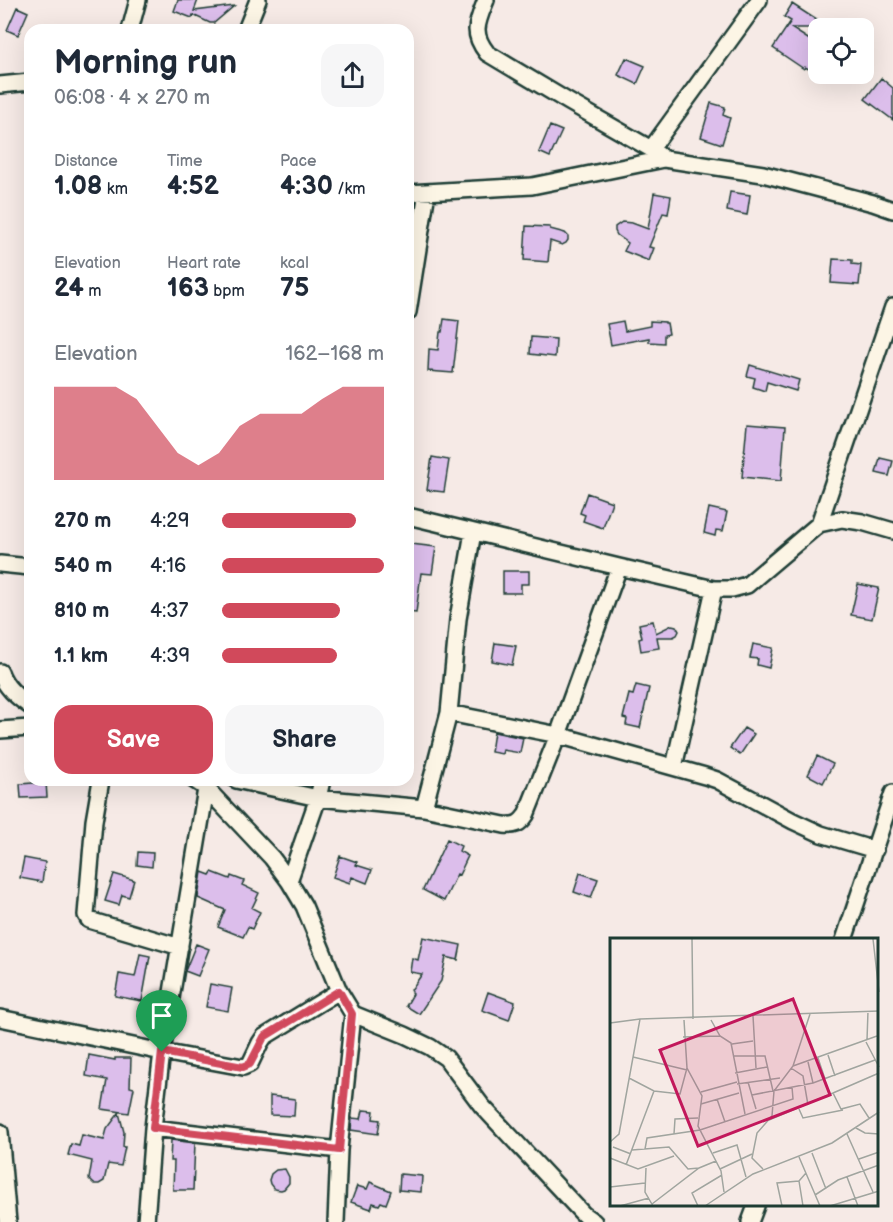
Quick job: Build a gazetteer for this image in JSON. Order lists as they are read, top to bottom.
{
  "page": {
    "heading": ["Morning run", "06:08 · 4 × 270 m"],
    "stats": [
      ["Distance", "1.08 km"],
      ["Time", "4:52"],
      ["Pace", "4:30 /km"],
      ["Elevation", "24 m"],
      ["Heart rate", "163 bpm"],
      ["kcal", "75"]
    ],
    "chart": ["Elevation", "162–168 m"],
    "list": [
      {
        "name": "270 m",
        "note": "4:29"
      },
      {
        "name": "540 m",
        "note": "4:16"
      },
      {
        "name": "810 m",
        "note": "4:37"
      },
      {
        "name": "1.1 km",
        "note": "4:39"
      }
    ],
    "buttons": ["Save", "Share"]
  }
}
